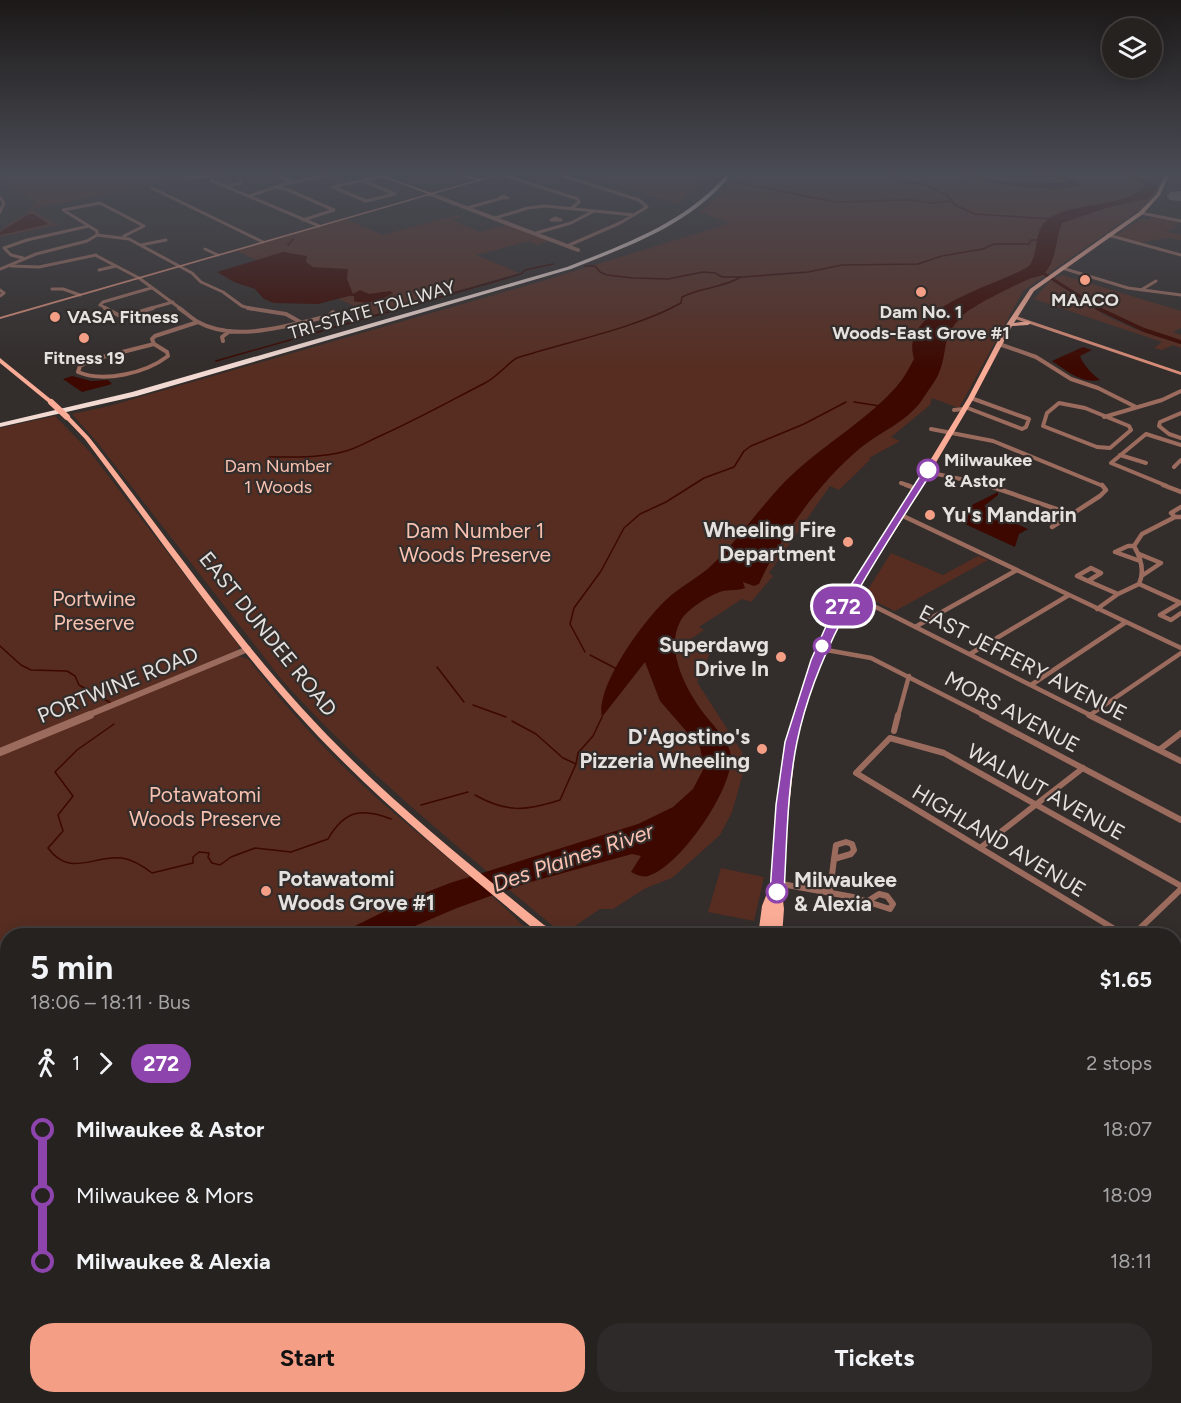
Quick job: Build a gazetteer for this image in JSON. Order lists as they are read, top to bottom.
{
  "streets": {
    "highway": ["TRI-STATE TOLLWAY"],
    "main road": ["EAST DUNDEE ROAD"],
    "street": [
      "EAST JEFFERY AVENUE",
      "PORTWINE ROAD",
      "MORS AVENUE",
      "WALNUT AVENUE",
      "HIGHLAND AVENUE"
    ]
  },
  "crossings": [
    ["EAST DUNDEE ROAD", "PORTWINE ROAD"],
    ["WALNUT AVENUE", "HIGHLAND AVENUE"]
  ],
  "water": ["Des Plaines River"],
  "parks": [
    "Dam Number 1 Woods",
    "Dam Number 1 Woods Preserve",
    "Portwine Preserve",
    "Potawatomi Woods Preserve"
  ],
  "places": [
    "MAACO",
    "Dam No. 1 Woods-East Grove #1",
    "VASA Fitness",
    "Fitness 19",
    "Milwaukee & Astor",
    "Yu's Mandarin",
    "Wheeling Fire Department",
    "Superdawg Drive In",
    "D'Agostino's Pizzeria Wheeling",
    "Potawatomi Woods Grove #1",
    "Milwaukee & Alexia"
  ],
  "lines": ["bus line 272"],
  "page": {
    "on_map": "272",
    "heading": ["5 min", "18:06 – 18:11 · Bus", "$1.65"],
    "legs": ["1", "272", "2 stops"],
    "list": [
      {
        "name": "Milwaukee & Astor",
        "value": "18:07"
      },
      {
        "name": "Milwaukee & Mors",
        "value": "18:09"
      },
      {
        "name": "Milwaukee & Alexia",
        "value": "18:11"
      }
    ],
    "buttons": ["Start", "Tickets"]
  }
}
